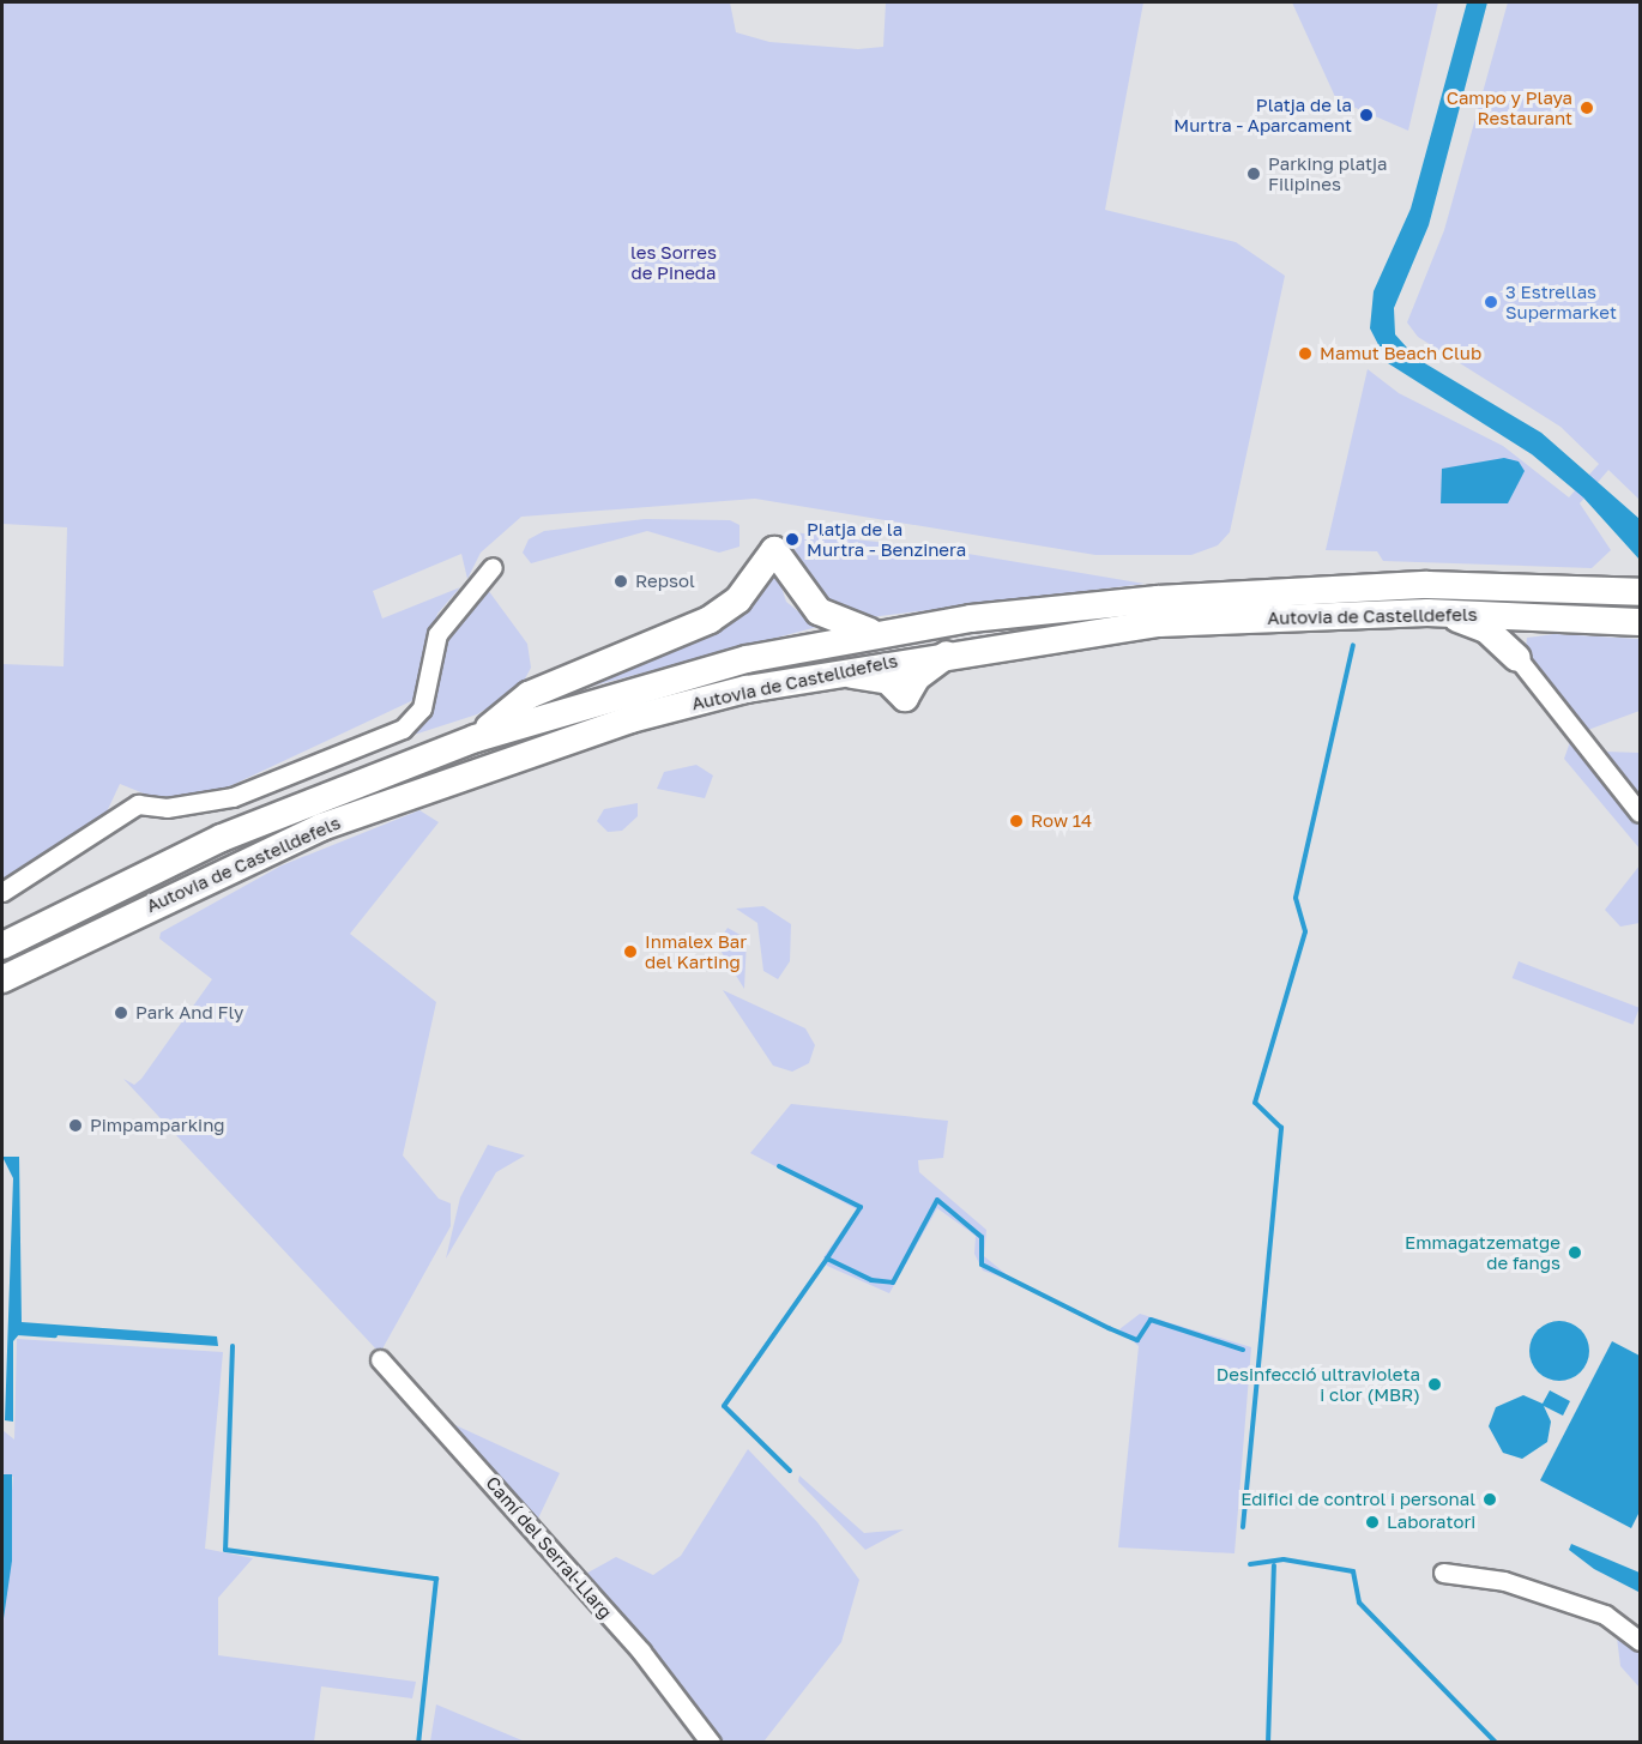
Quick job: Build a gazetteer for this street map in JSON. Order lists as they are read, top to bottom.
{
  "streets": {
    "highway": ["Autovia de Castelldefels"],
    "street": ["Camí del Serral-Llarg"]
  },
  "parks": ["les Sorres de Pineda"],
  "places": [
    "Campo y Playa Restaurant",
    "Platja de la Murtra - Aparcament",
    "Parking platja Filipines",
    "3 Estrellas Supermarket",
    "Mamut Beach Club",
    "Platja de la Murtra - Benzinera",
    "Repsol",
    "Row 14",
    "Inmalex Bar del Karting",
    "Park And Fly",
    "Pimpamparking",
    "Emmagatzematge de fangs",
    "Desinfecció ultravioleta i clor (MBR)",
    "Edifici de control i personal",
    "Laboratori"
  ]
}
